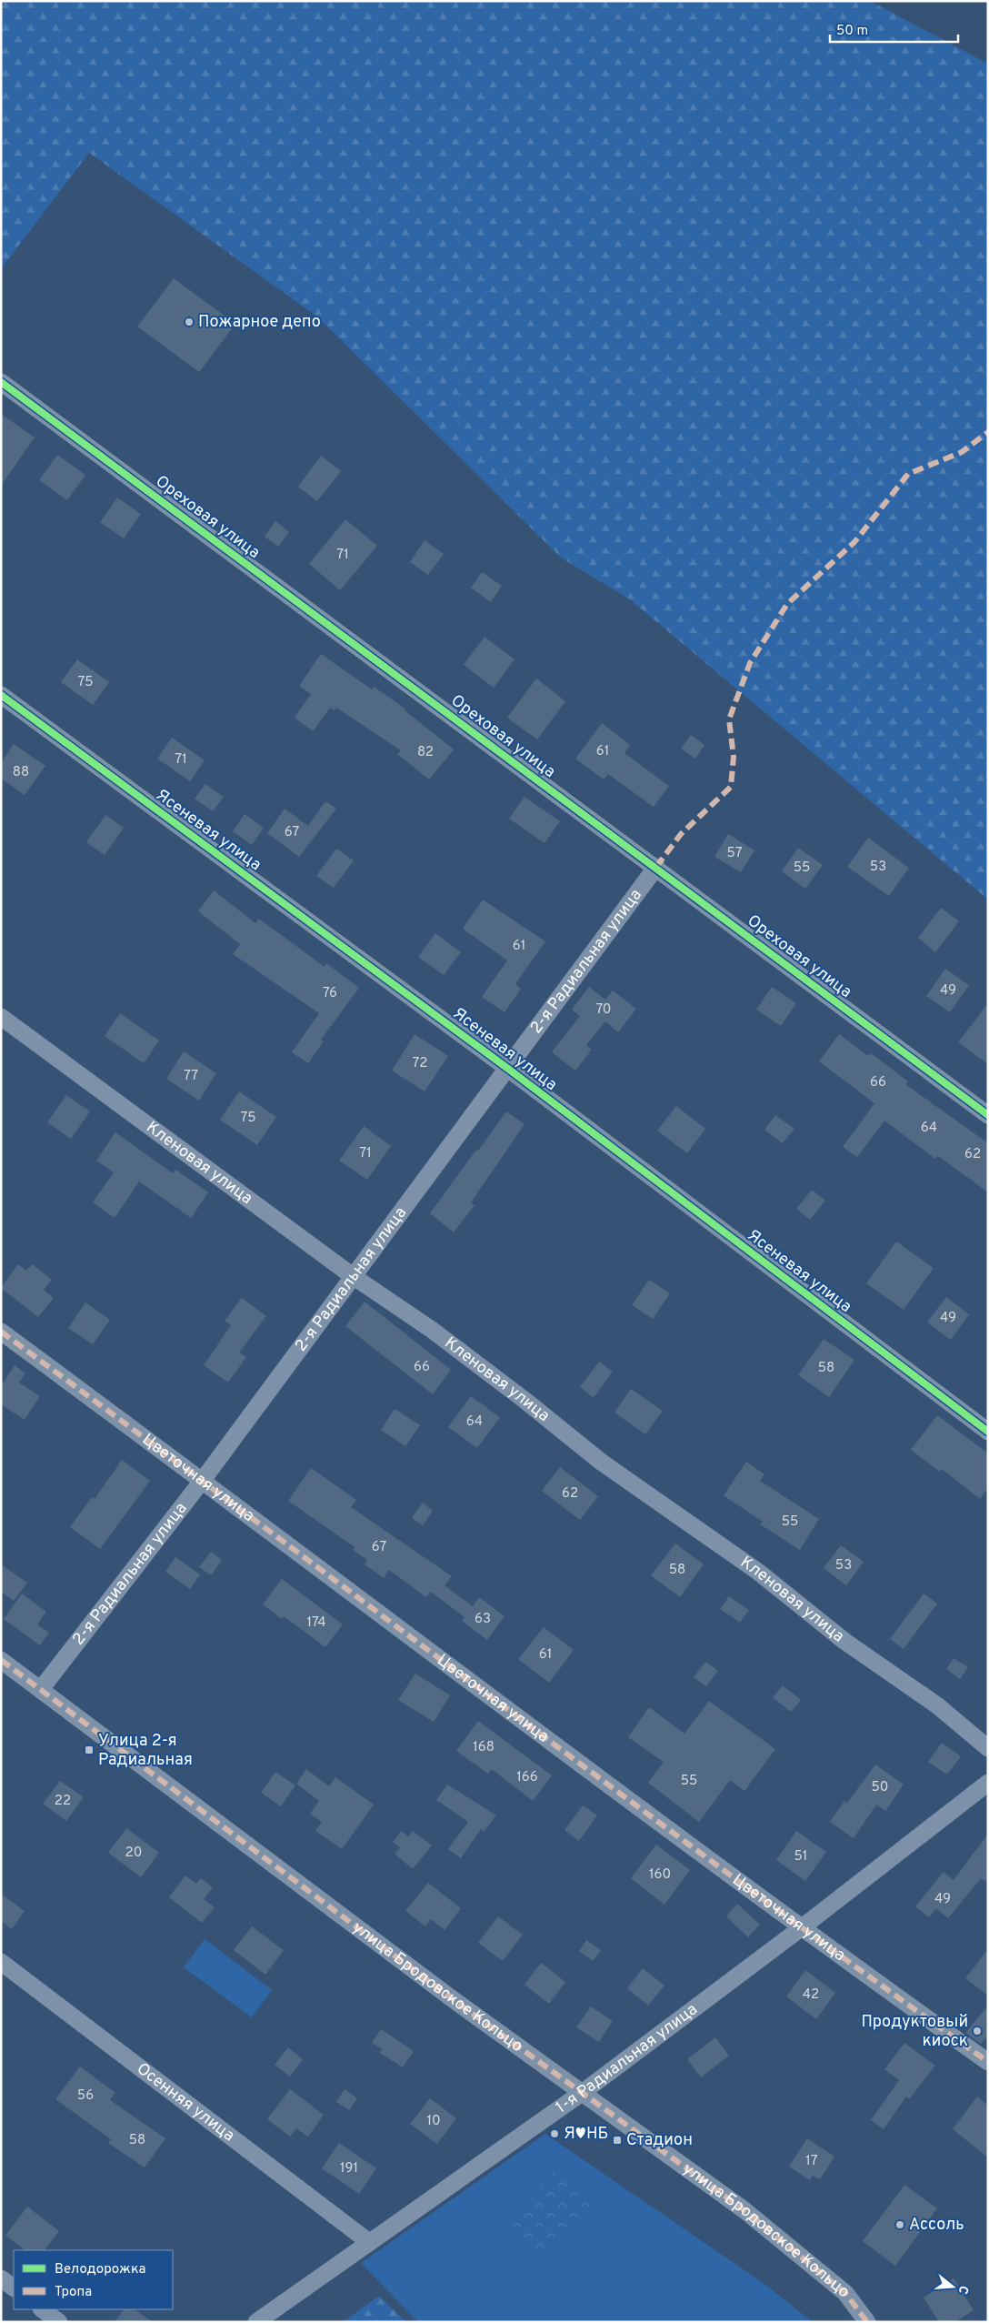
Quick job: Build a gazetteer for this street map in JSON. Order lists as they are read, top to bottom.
{
  "streets": {
    "street": [
      "Ореховая улица",
      "Ясеневая улица",
      "2-я Радиальная улица",
      "Кленовая улица",
      "Цветочная улица",
      "улица Бродовское Кольцо",
      "1-я Радиальная улица",
      "Осенняя улица"
    ]
  },
  "crossings": [
    ["Ореховая улица", "2-я Радиальная улица"],
    ["Ясеневая улица", "2-я Радиальная улица"],
    ["2-я Радиальная улица", "Кленовая улица"],
    ["2-я Радиальная улица", "Цветочная улица"],
    ["2-я Радиальная улица", "улица Бродовское Кольцо"],
    ["Цветочная улица", "1-я Радиальная улица"],
    ["улица Бродовское Кольцо", "1-я Радиальная улица"],
    ["1-я Радиальная улица", "Осенняя улица"]
  ],
  "places": {
    "other": [
      "Пожарное депо",
      "Продуктовый киоск",
      "Я♥НБ",
      "Ассоль"
    ],
    "transit": ["Улица 2-я Радиальная", "Стадион"]
  },
  "house_numbers": [
    "71",
    "75",
    "61",
    "82",
    "71",
    "88",
    "67",
    "57",
    "53",
    "55",
    "61",
    "49",
    "76",
    "70",
    "72",
    "77",
    "66",
    "75",
    "64",
    "71",
    "62",
    "49",
    "66",
    "58",
    "64",
    "62",
    "55",
    "67",
    "53",
    "58",
    "63",
    "174",
    "61",
    "168",
    "166",
    "55",
    "50",
    "22",
    "20",
    "51",
    "160",
    "49",
    "42",
    "56",
    "10",
    "58",
    "17",
    "191"
  ],
  "legend": ["Велодорожка", "Тропа"],
  "scale_bar": "50 m",
  "north": "right"
}
